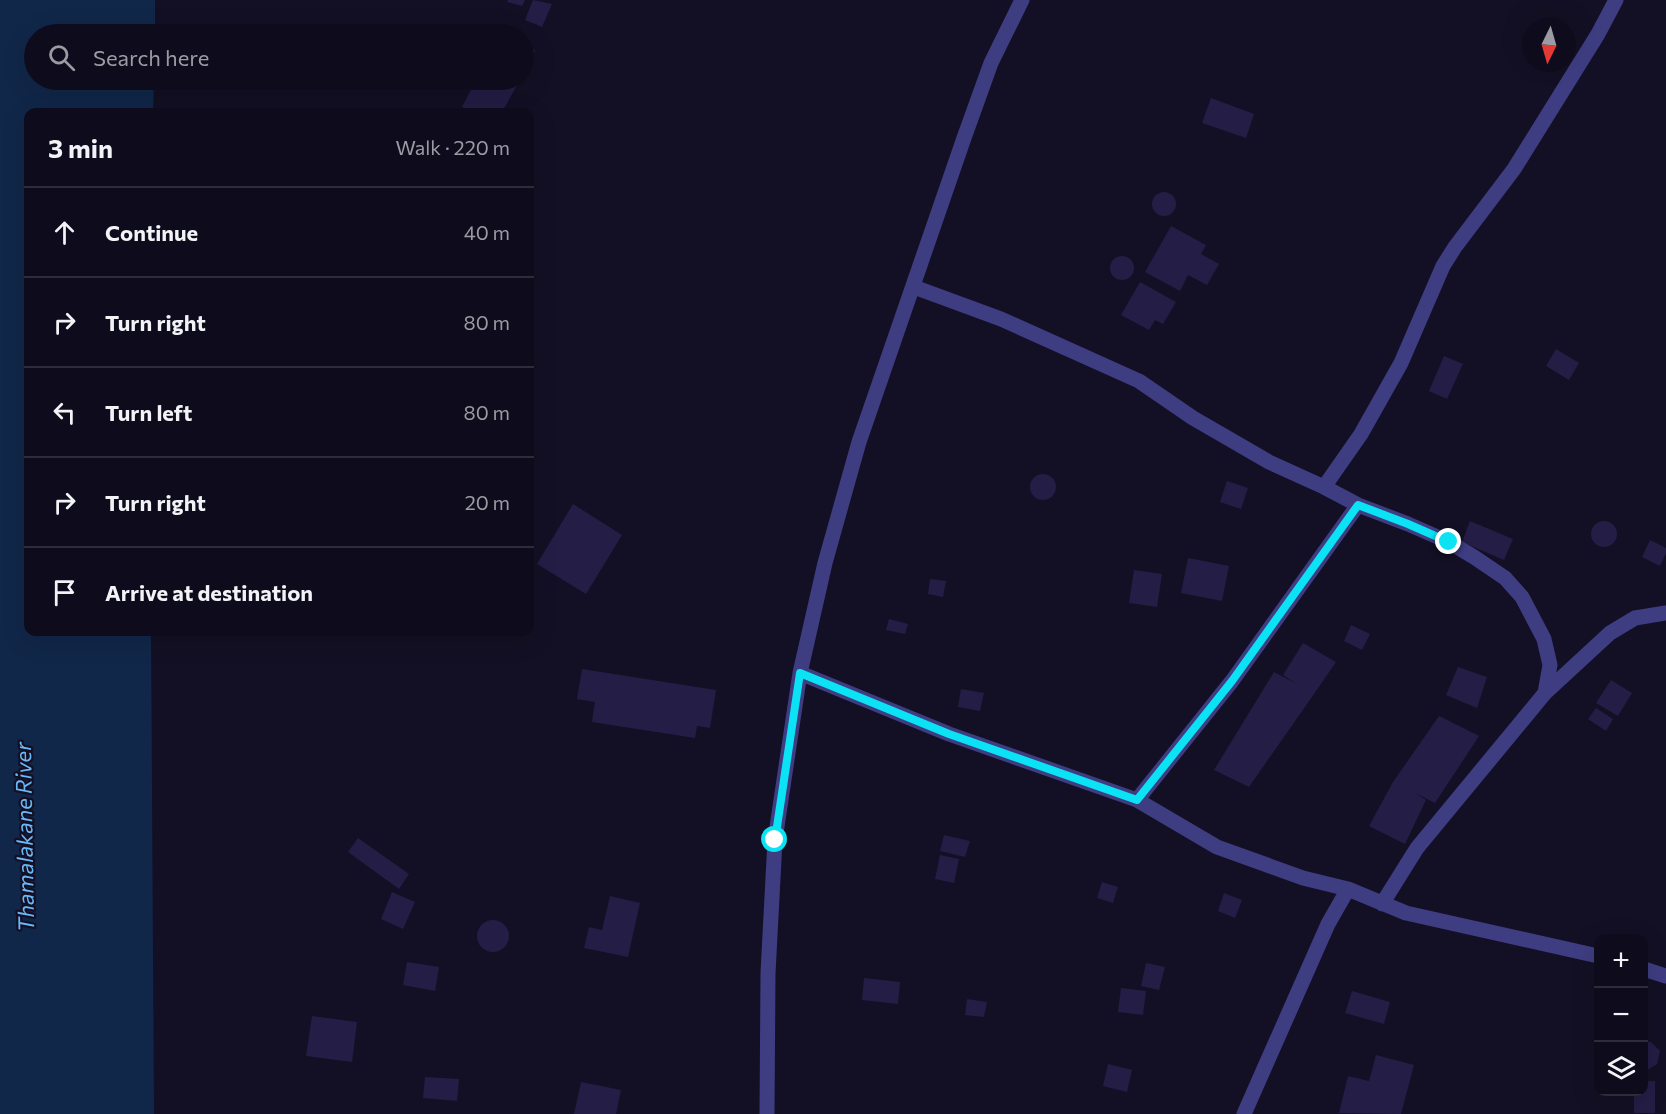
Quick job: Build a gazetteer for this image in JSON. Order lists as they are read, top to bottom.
{
  "water": ["Thamalakane River"],
  "north": "bottom",
  "page": {
    "search": "Search here",
    "heading": ["3 min", "Walk · 220 m"],
    "list": [
      ["Continue", "40 m"],
      ["Turn right", "80 m"],
      ["Turn left", "80 m"],
      ["Turn right", "20 m"],
      "Arrive at destination"
    ],
    "map_buttons": ["+", "−"]
  }
}
